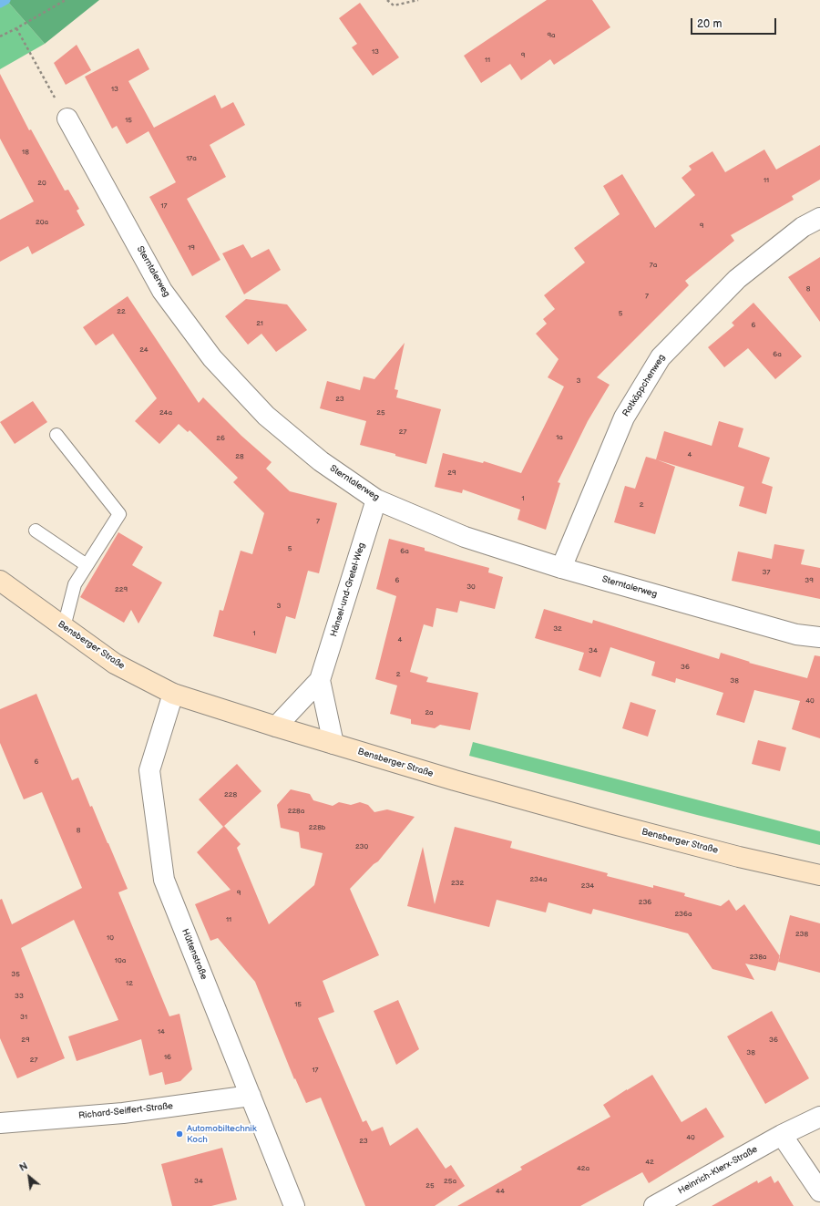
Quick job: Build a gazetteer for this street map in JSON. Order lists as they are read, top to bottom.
{
  "streets": {
    "main road": ["Bensberger Straße"],
    "street": [
      "Sterntalerweg",
      "Rotkäppchenweg",
      "Hänsel-und-Gretel-Weg",
      "Hüttenstraße",
      "Richard-Seiffert-Straße",
      "Heinrich-Klerx-Straße"
    ]
  },
  "crossings": [
    ["Sterntalerweg", "Rotkäppchenweg"],
    ["Sterntalerweg", "Hänsel-und-Gretel-Weg"],
    ["Hänsel-und-Gretel-Weg", "Bensberger Straße"],
    ["Bensberger Straße", "Hüttenstraße"],
    ["Hüttenstraße", "Richard-Seiffert-Straße"]
  ],
  "places": ["Automobiltechnik Koch"],
  "house_numbers": [
    "9a",
    "13",
    "9",
    "11",
    "13",
    "15",
    "18",
    "17a",
    "11",
    "20",
    "17",
    "20a",
    "9",
    "19",
    "7a",
    "8",
    "7",
    "22",
    "5",
    "21",
    "6",
    "24",
    "6a",
    "3",
    "23",
    "24a",
    "25",
    "27",
    "1a",
    "26",
    "4",
    "28",
    "29",
    "1",
    "2",
    "7",
    "5",
    "6a",
    "37",
    "6",
    "39",
    "30",
    "229",
    "3",
    "32",
    "1",
    "4",
    "34",
    "36",
    "2",
    "38",
    "40",
    "2a",
    "6",
    "228",
    "228a",
    "228b",
    "8",
    "230",
    "234a",
    "232",
    "234",
    "9",
    "236",
    "236a",
    "11",
    "238",
    "10",
    "238a",
    "10a",
    "35",
    "12",
    "33",
    "15",
    "31",
    "14",
    "29",
    "36",
    "38",
    "16",
    "27",
    "17",
    "40",
    "23",
    "42",
    "42a",
    "34",
    "25a",
    "25",
    "44"
  ],
  "scale_bar": "20 m",
  "north": "top left"
}
